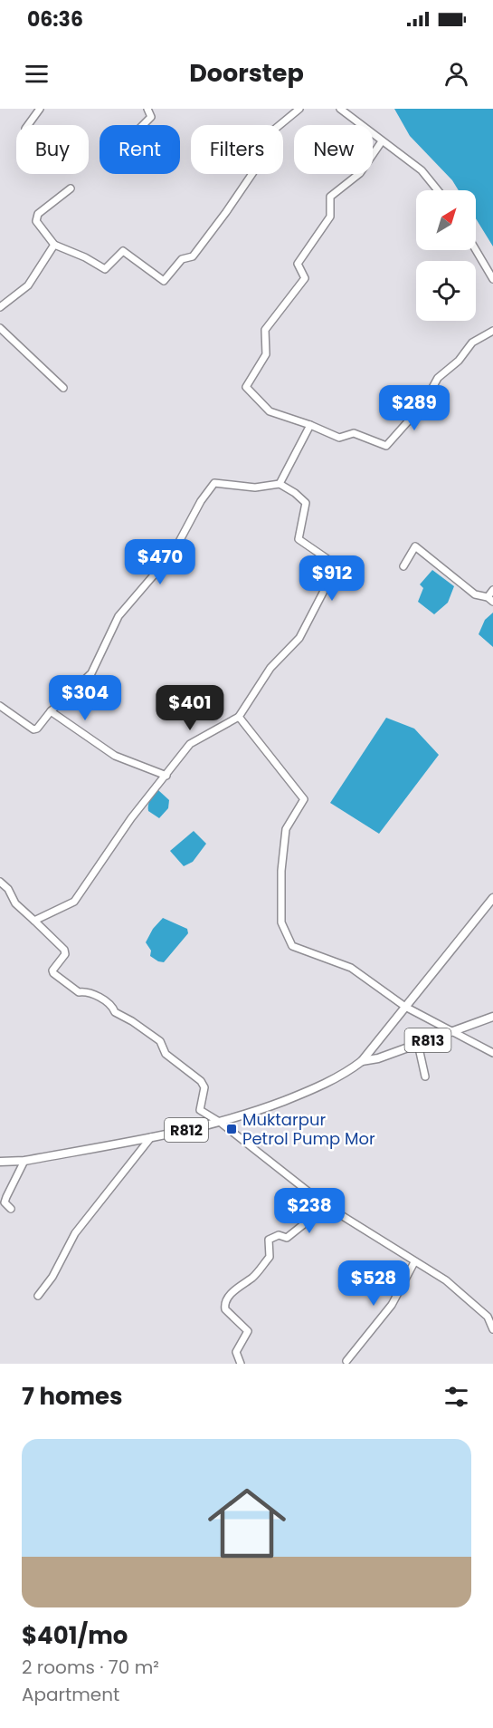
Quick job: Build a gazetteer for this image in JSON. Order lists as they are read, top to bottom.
{
  "streets": {
    "main road": ["R813", "R812"]
  },
  "crossings": [
    ["R813", "R812"]
  ],
  "places": {
    "transit": ["Muktarpur Petrol Pump Mor"]
  },
  "north": "top right",
  "page": {
    "status": "06:36",
    "header": "Doorstep",
    "chip": [
      "Buy",
      "Rent",
      "Filters",
      "New"
    ],
    "price": [
      "$289",
      "$470",
      "$912",
      "$304",
      "$401",
      "$238",
      "$528"
    ],
    "heading": "7 homes",
    "list": [
      {
        "name": "$401/mo",
        "note": "2 rooms · 70 m² · Apartment"
      }
    ]
  }
}
